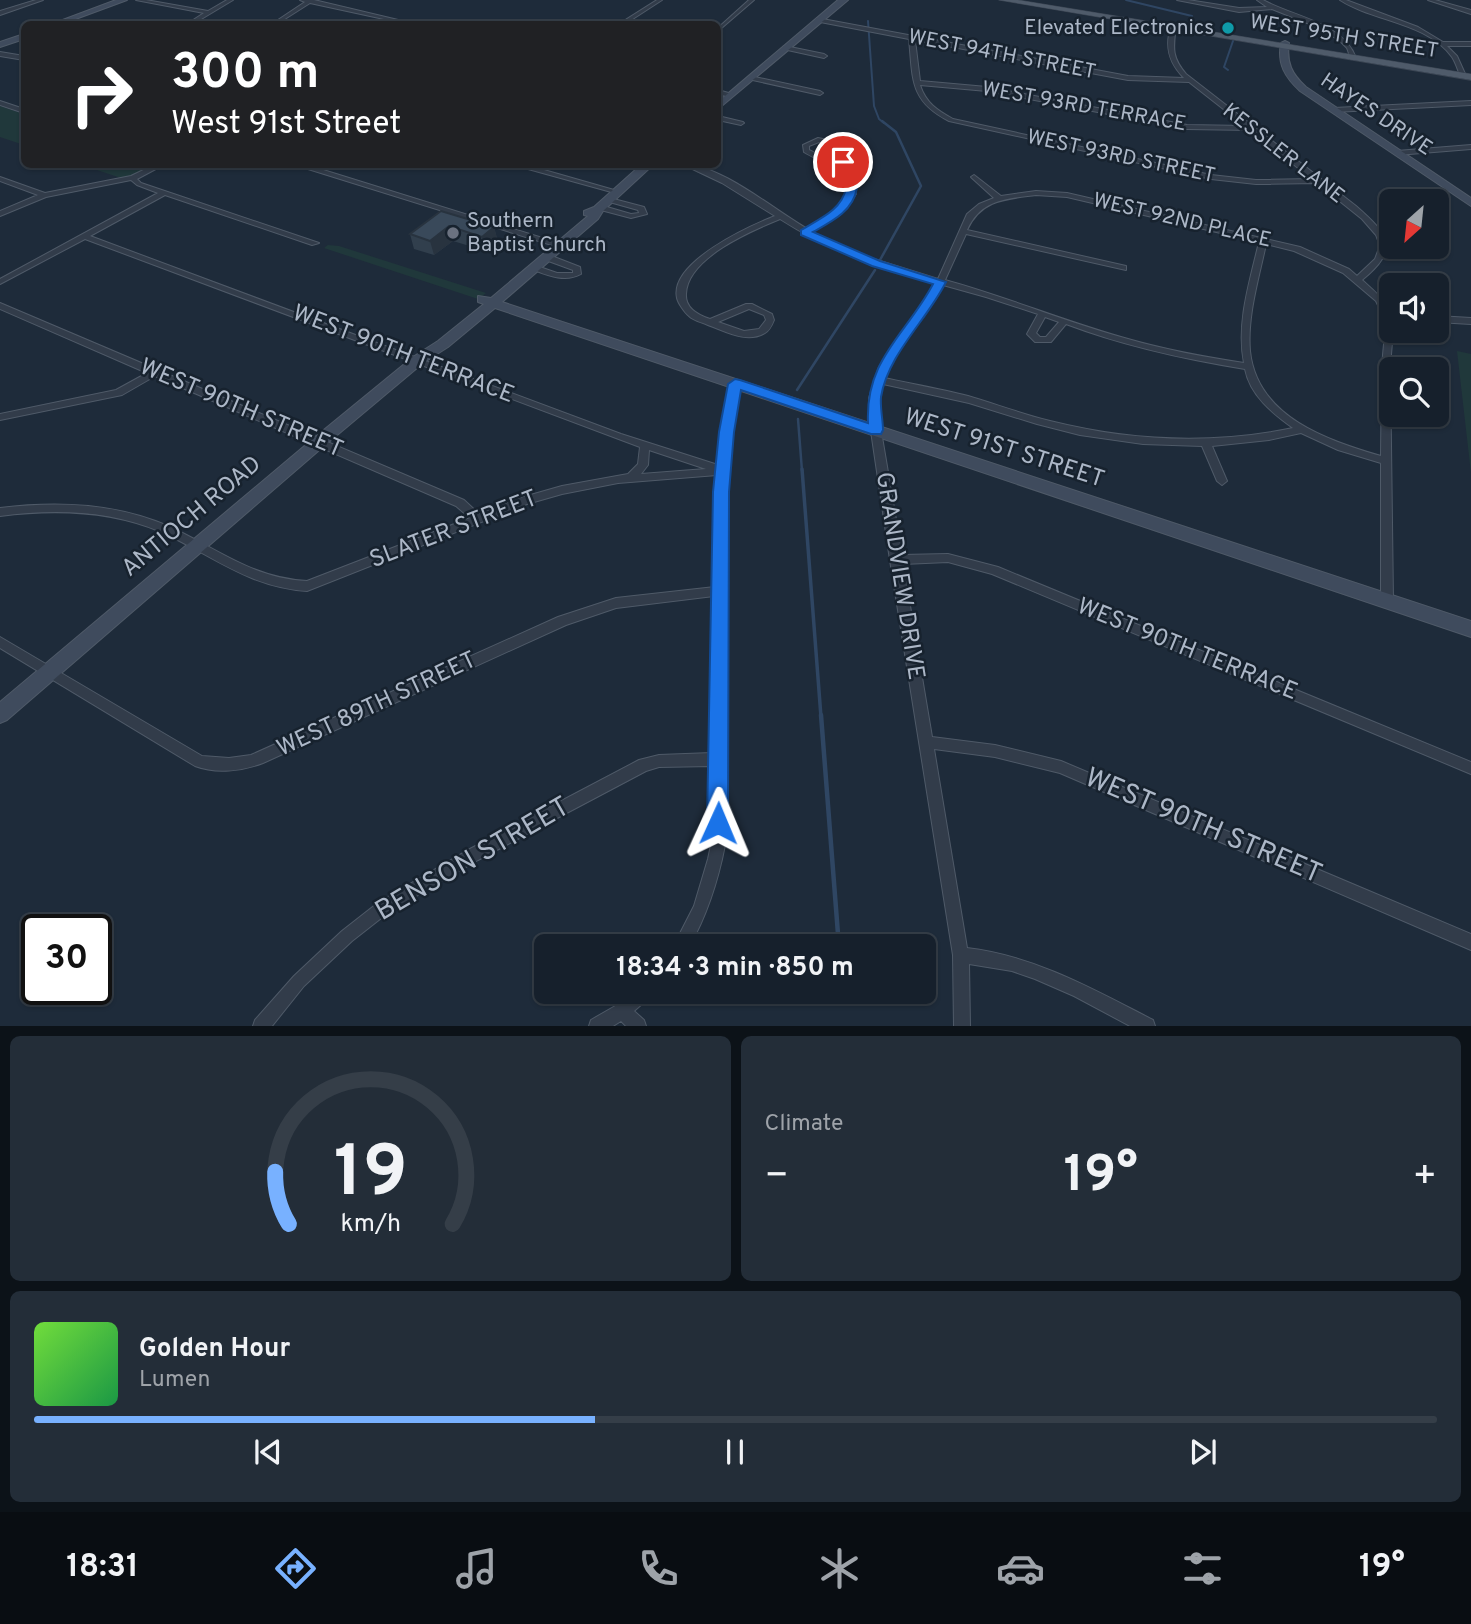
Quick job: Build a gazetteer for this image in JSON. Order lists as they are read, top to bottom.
{
  "streets": {
    "main road": ["WEST 95TH STREET"],
    "street": [
      "WEST 94TH STREET",
      "WEST 93RD TERRACE",
      "HAYES DRIVE",
      "KESSLER LANE",
      "WEST 93RD STREET",
      "WEST 92ND PLACE",
      "WEST 90TH TERRACE",
      "WEST 90TH STREET",
      "WEST 91ST STREET",
      "ANTIOCH ROAD",
      "SLATER STREET",
      "GRANDVIEW DRIVE",
      "WEST 89TH STREET",
      "BENSON STREET"
    ]
  },
  "crossings": [
    ["WEST 95TH STREET", "HAYES DRIVE"],
    ["WEST 95TH STREET", "KESSLER LANE"],
    ["WEST 94TH STREET", "KESSLER LANE"],
    ["WEST 93RD TERRACE", "KESSLER LANE"],
    ["WEST 93RD TERRACE", "WEST 93RD STREET"],
    ["KESSLER LANE", "WEST 93RD STREET"],
    ["KESSLER LANE", "WEST 92ND PLACE"],
    ["WEST 92ND PLACE", "GRANDVIEW DRIVE"],
    ["WEST 90TH TERRACE", "ANTIOCH ROAD"],
    ["WEST 90TH TERRACE", "SLATER STREET"],
    ["WEST 90TH TERRACE", "GRANDVIEW DRIVE"],
    ["WEST 90TH STREET", "ANTIOCH ROAD"],
    ["WEST 90TH STREET", "SLATER STREET"],
    ["WEST 90TH STREET", "GRANDVIEW DRIVE"],
    ["WEST 91ST STREET", "ANTIOCH ROAD"],
    ["WEST 91ST STREET", "GRANDVIEW DRIVE"],
    ["ANTIOCH ROAD", "SLATER STREET"],
    ["ANTIOCH ROAD", "WEST 89TH STREET"]
  ],
  "places": ["Elevated Electronics", "Southern Baptist Church"],
  "north": "bottom left",
  "page": {
    "turn": ["300 m", "West 91st Street"],
    "limit": "30",
    "trip": "18:34 · 3 min · 850 m",
    "tile": "Climate",
    "heat": ["−", "19°", "+"],
    "song": ["Golden Hour", "Lumen"],
    "tabs": ["18:31", "19°"],
    "gauge": ["19", "km/h"]
  }
}
